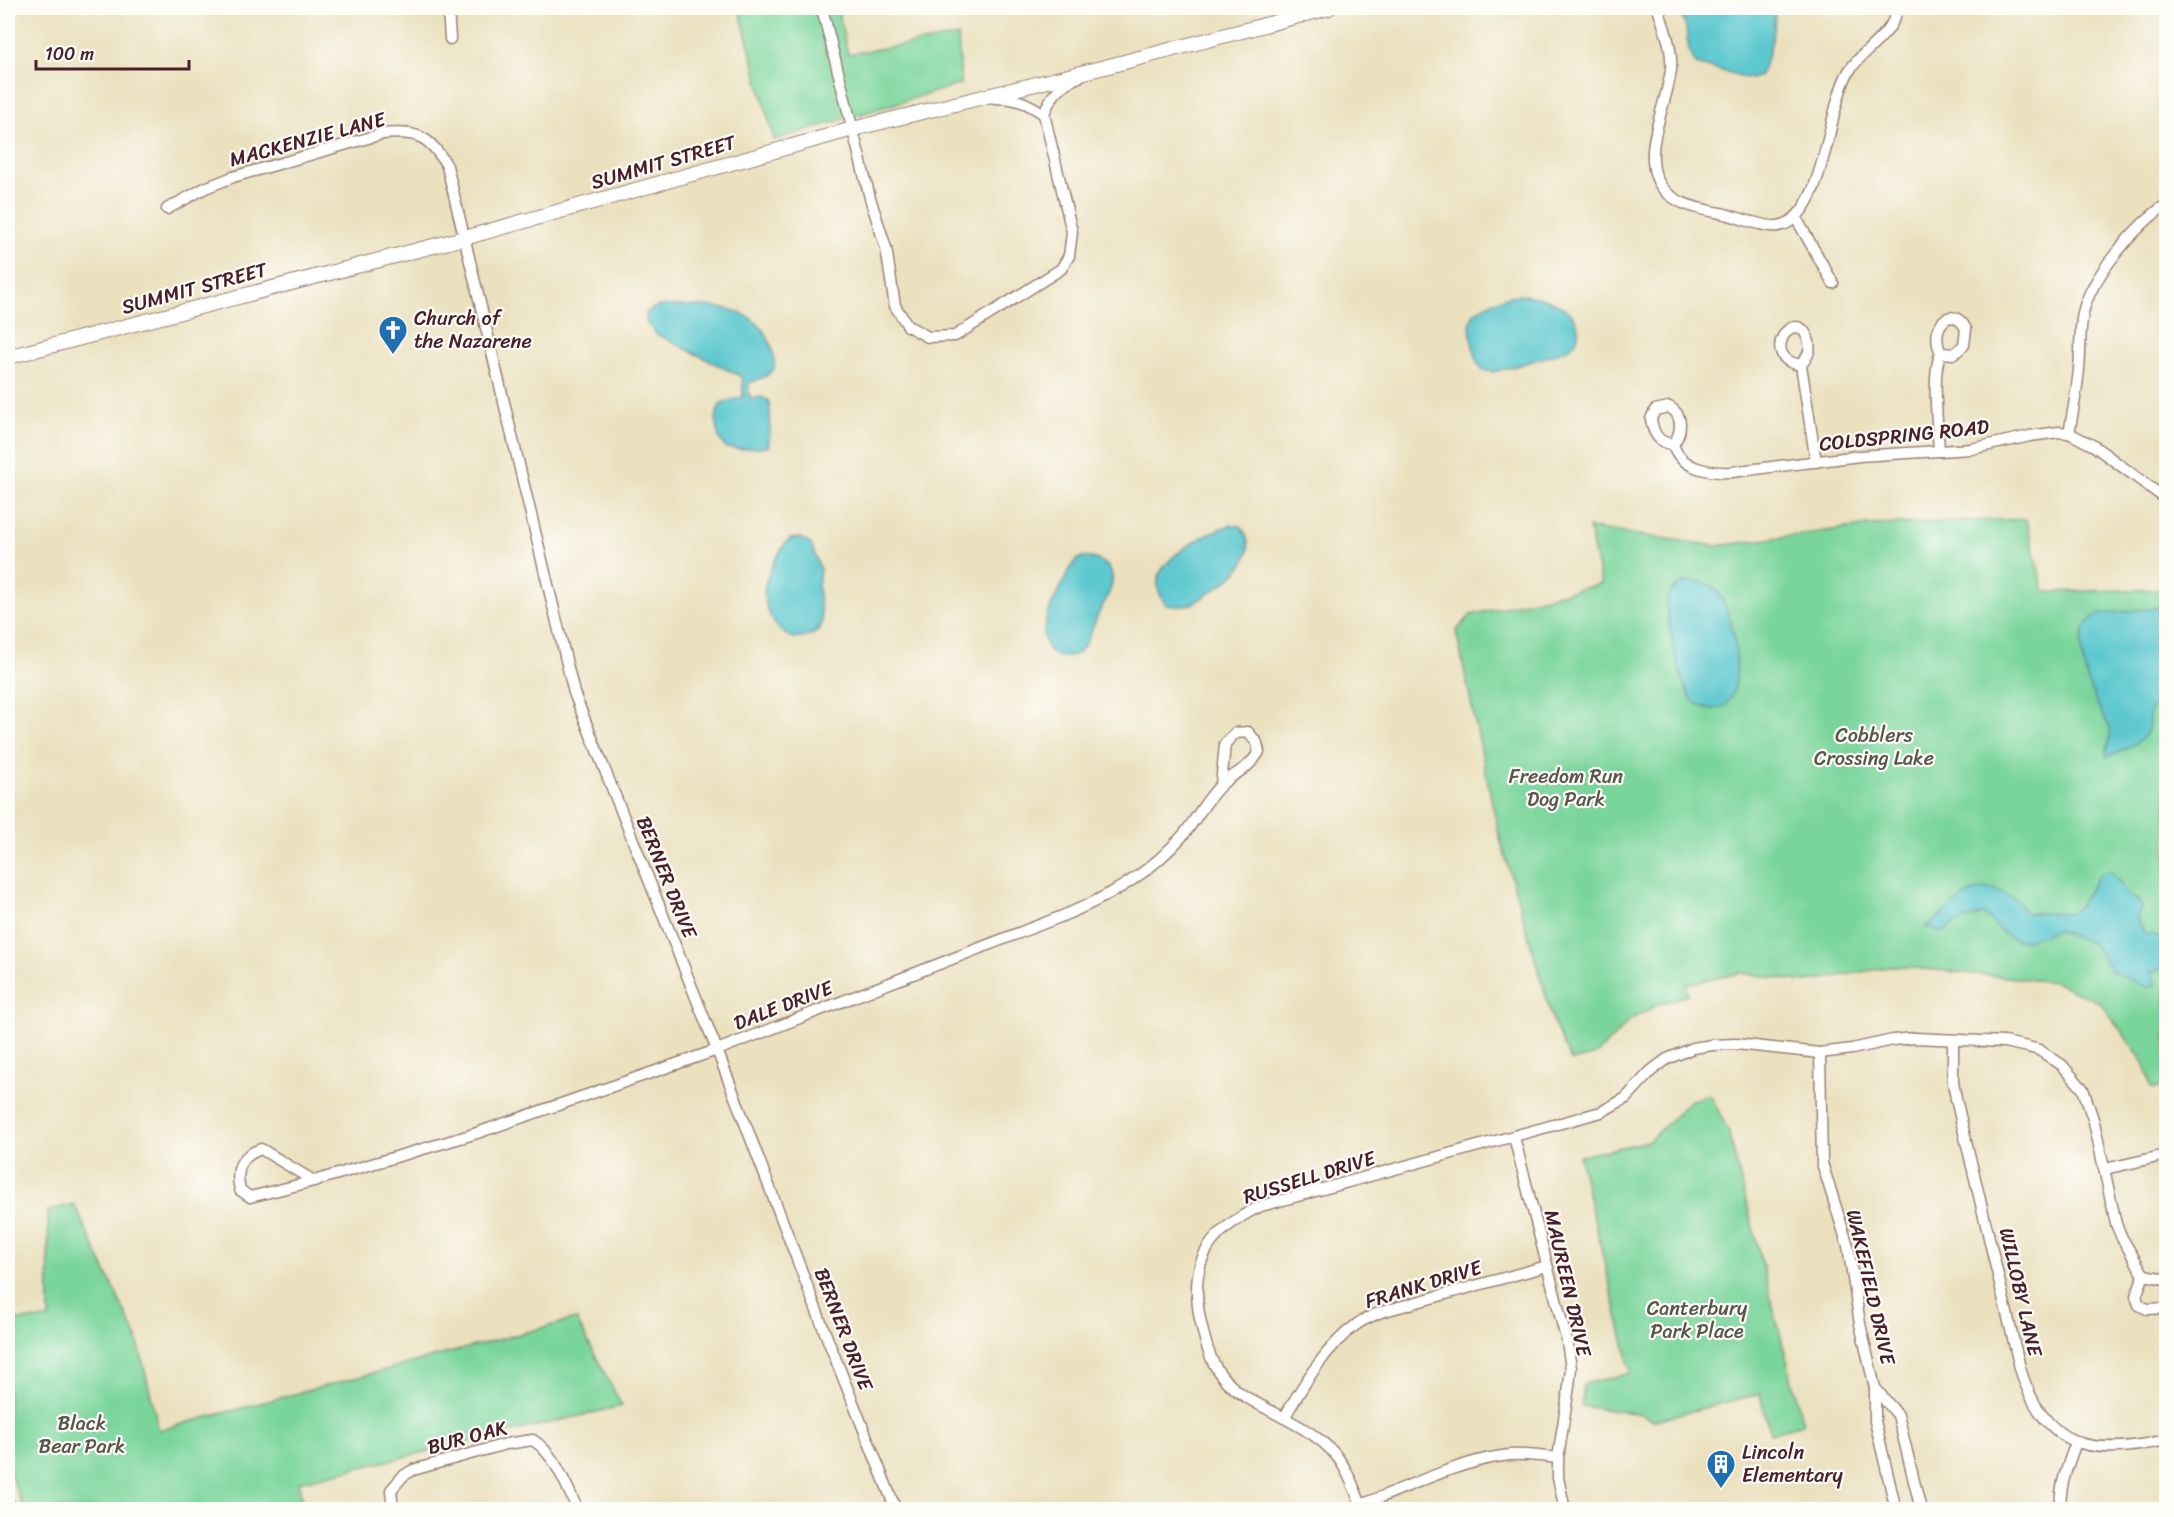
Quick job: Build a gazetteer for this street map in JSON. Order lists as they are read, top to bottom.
{
  "streets": {
    "main road": ["SUMMIT STREET"],
    "street": [
      "MACKENZIE LANE",
      "COLDSPRING ROAD",
      "BERNER DRIVE",
      "DALE DRIVE",
      "RUSSELL DRIVE",
      "MAUREEN DRIVE",
      "FRANK DRIVE",
      "WAKEFIELD DRIVE",
      "WILLOBY LANE",
      "BUR OAK"
    ]
  },
  "crossings": [
    ["MACKENZIE LANE", "SUMMIT STREET"],
    ["MACKENZIE LANE", "BERNER DRIVE"],
    ["SUMMIT STREET", "BERNER DRIVE"],
    ["BERNER DRIVE", "DALE DRIVE"],
    ["RUSSELL DRIVE", "MAUREEN DRIVE"],
    ["RUSSELL DRIVE", "FRANK DRIVE"],
    ["RUSSELL DRIVE", "WAKEFIELD DRIVE"],
    ["RUSSELL DRIVE", "WILLOBY LANE"],
    ["MAUREEN DRIVE", "FRANK DRIVE"]
  ],
  "parks": [
    "Cobblers Crossing Lake",
    "Freedom Run Dog Park",
    "Canterbury Park Place",
    "Black Bear Park"
  ],
  "places": {
    "church": ["Church of the Nazarene"],
    "building": ["Lincoln Elementary"]
  },
  "scale_bar": "100 m"
}
